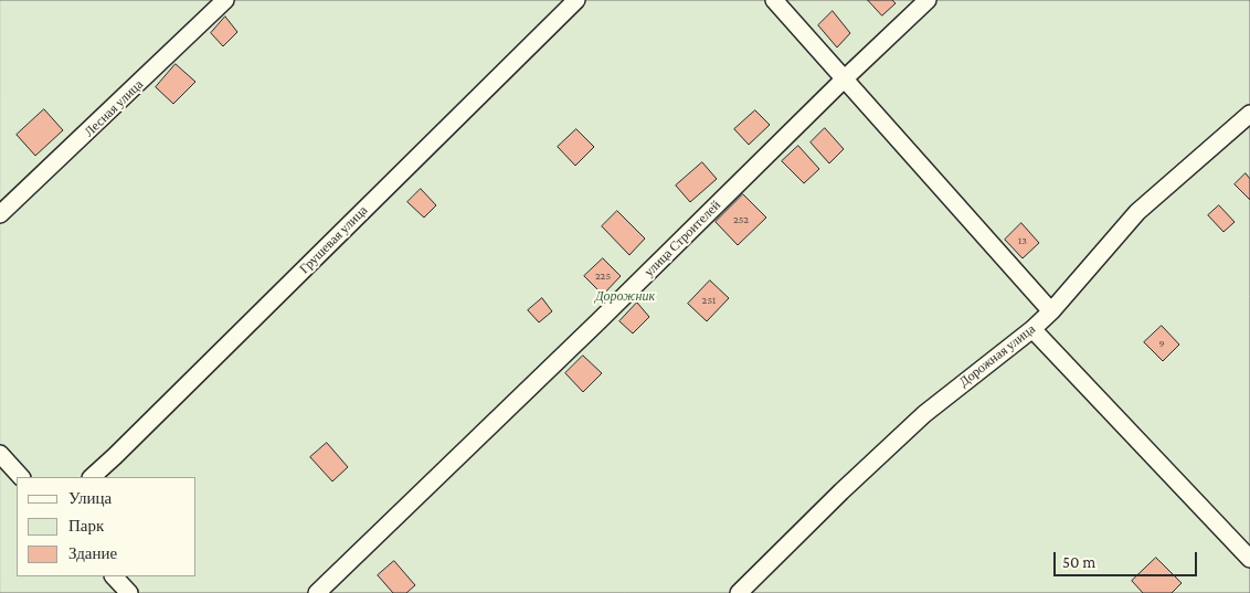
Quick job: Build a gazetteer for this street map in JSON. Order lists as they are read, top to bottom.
{
  "streets": {
    "street": [
      "Лесная улица",
      "улица Строителей",
      "Грушевая улица",
      "Дорожная улица"
    ]
  },
  "parks": ["Дорожник"],
  "house_numbers": [
    "252",
    "13",
    "225",
    "251",
    "9"
  ],
  "legend": ["Улица", "Парк", "Здание"],
  "scale_bar": "50 m"
}
